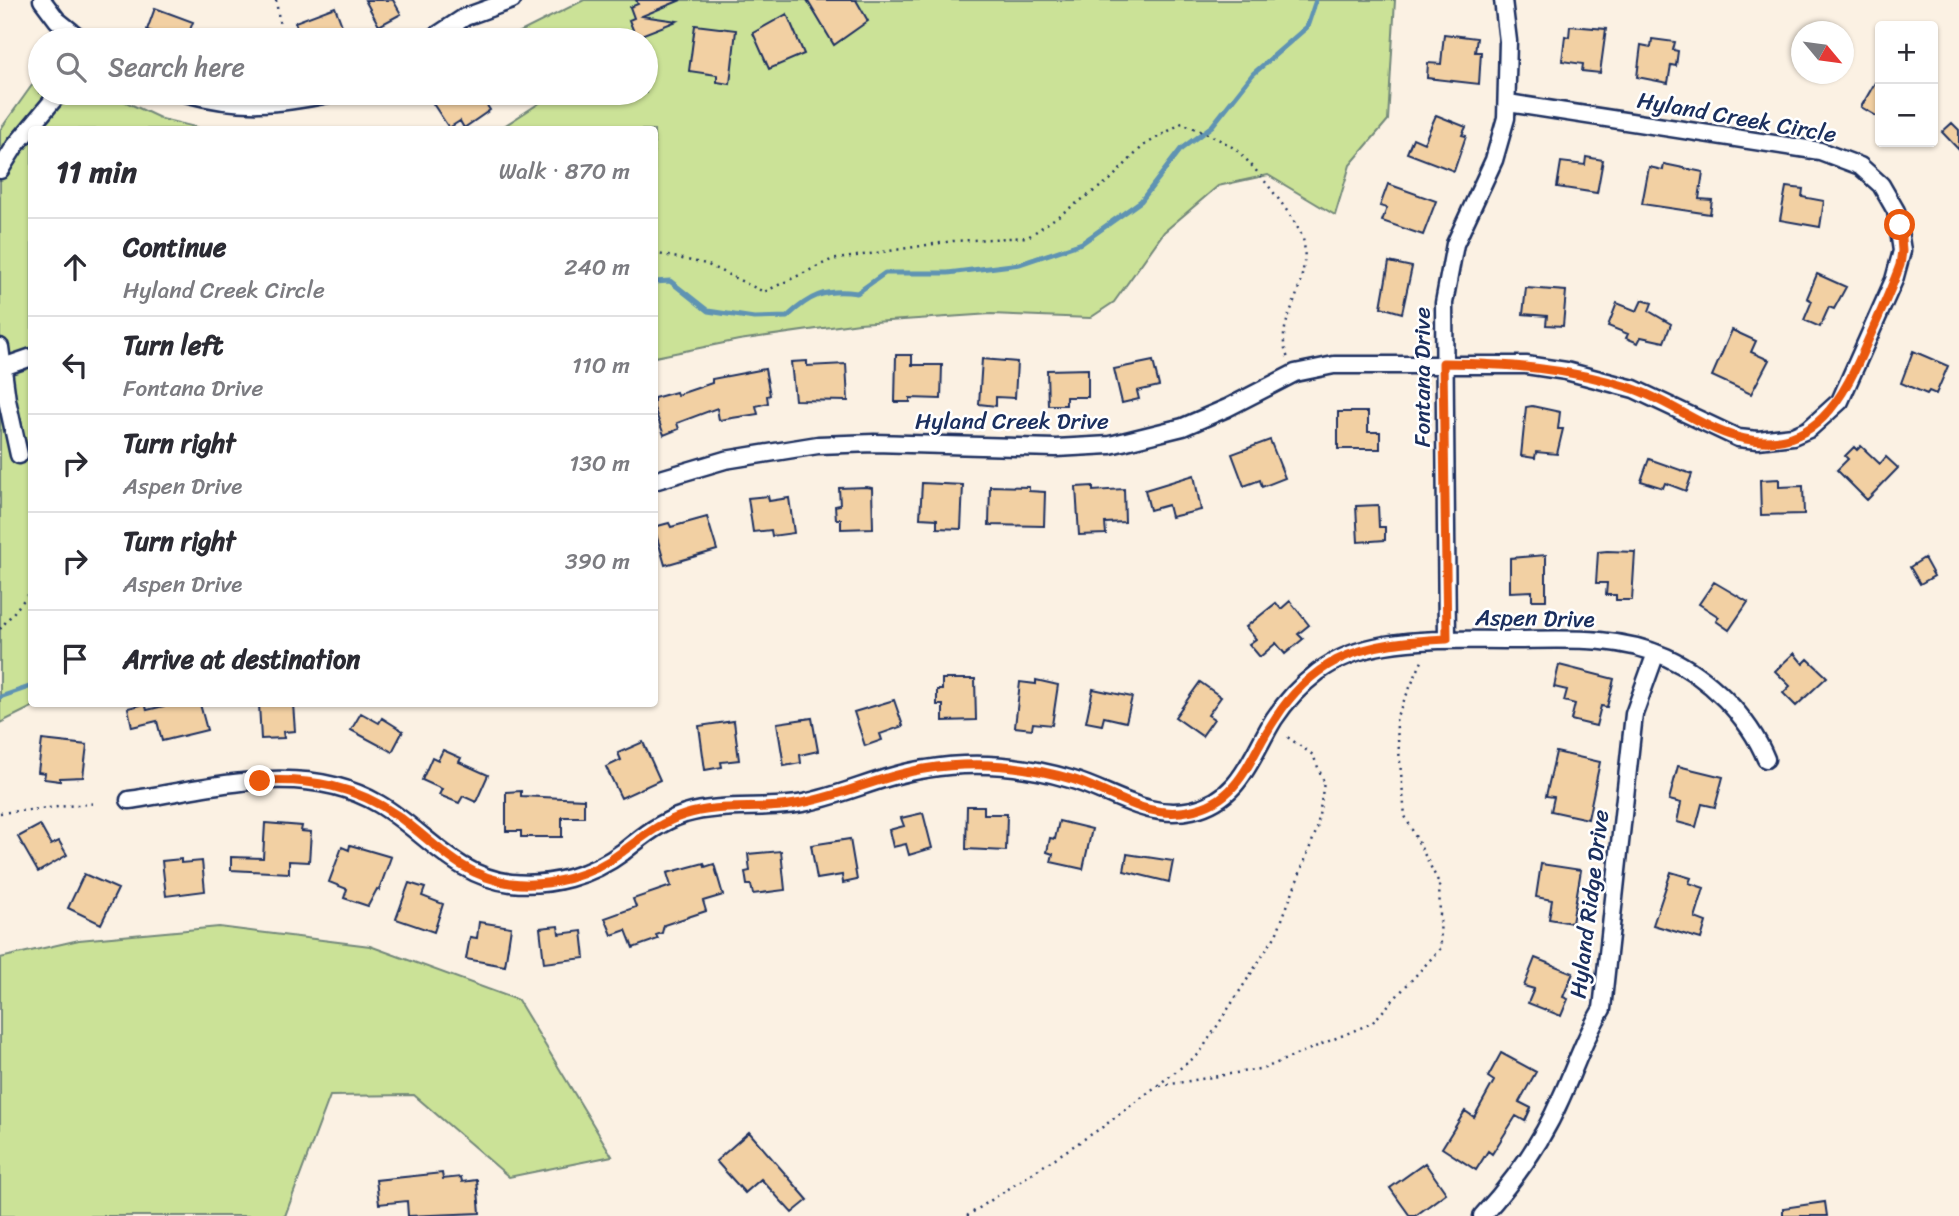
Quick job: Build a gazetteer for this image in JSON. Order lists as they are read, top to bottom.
{
  "streets": {
    "street": [
      "Hyland Creek Circle",
      "Fontana Drive",
      "Hyland Creek Drive",
      "Aspen Drive",
      "Hyland Ridge Drive"
    ]
  },
  "crossings": [
    ["Hyland Creek Circle", "Fontana Drive"],
    ["Hyland Creek Circle", "Hyland Creek Drive"],
    ["Fontana Drive", "Hyland Creek Drive"],
    ["Fontana Drive", "Aspen Drive"],
    ["Aspen Drive", "Hyland Ridge Drive"]
  ],
  "north": "bottom right",
  "page": {
    "map_buttons": ["+", "−"],
    "search": "Search here",
    "heading": ["11 min", "Walk · 870 m"],
    "list": [
      ["Continue", "Hyland Creek Circle", "240 m"],
      ["Turn left", "Fontana Drive", "110 m"],
      ["Turn right", "Aspen Drive", "130 m"],
      ["Turn right", "Aspen Drive", "390 m"],
      "Arrive at destination"
    ]
  }
}
